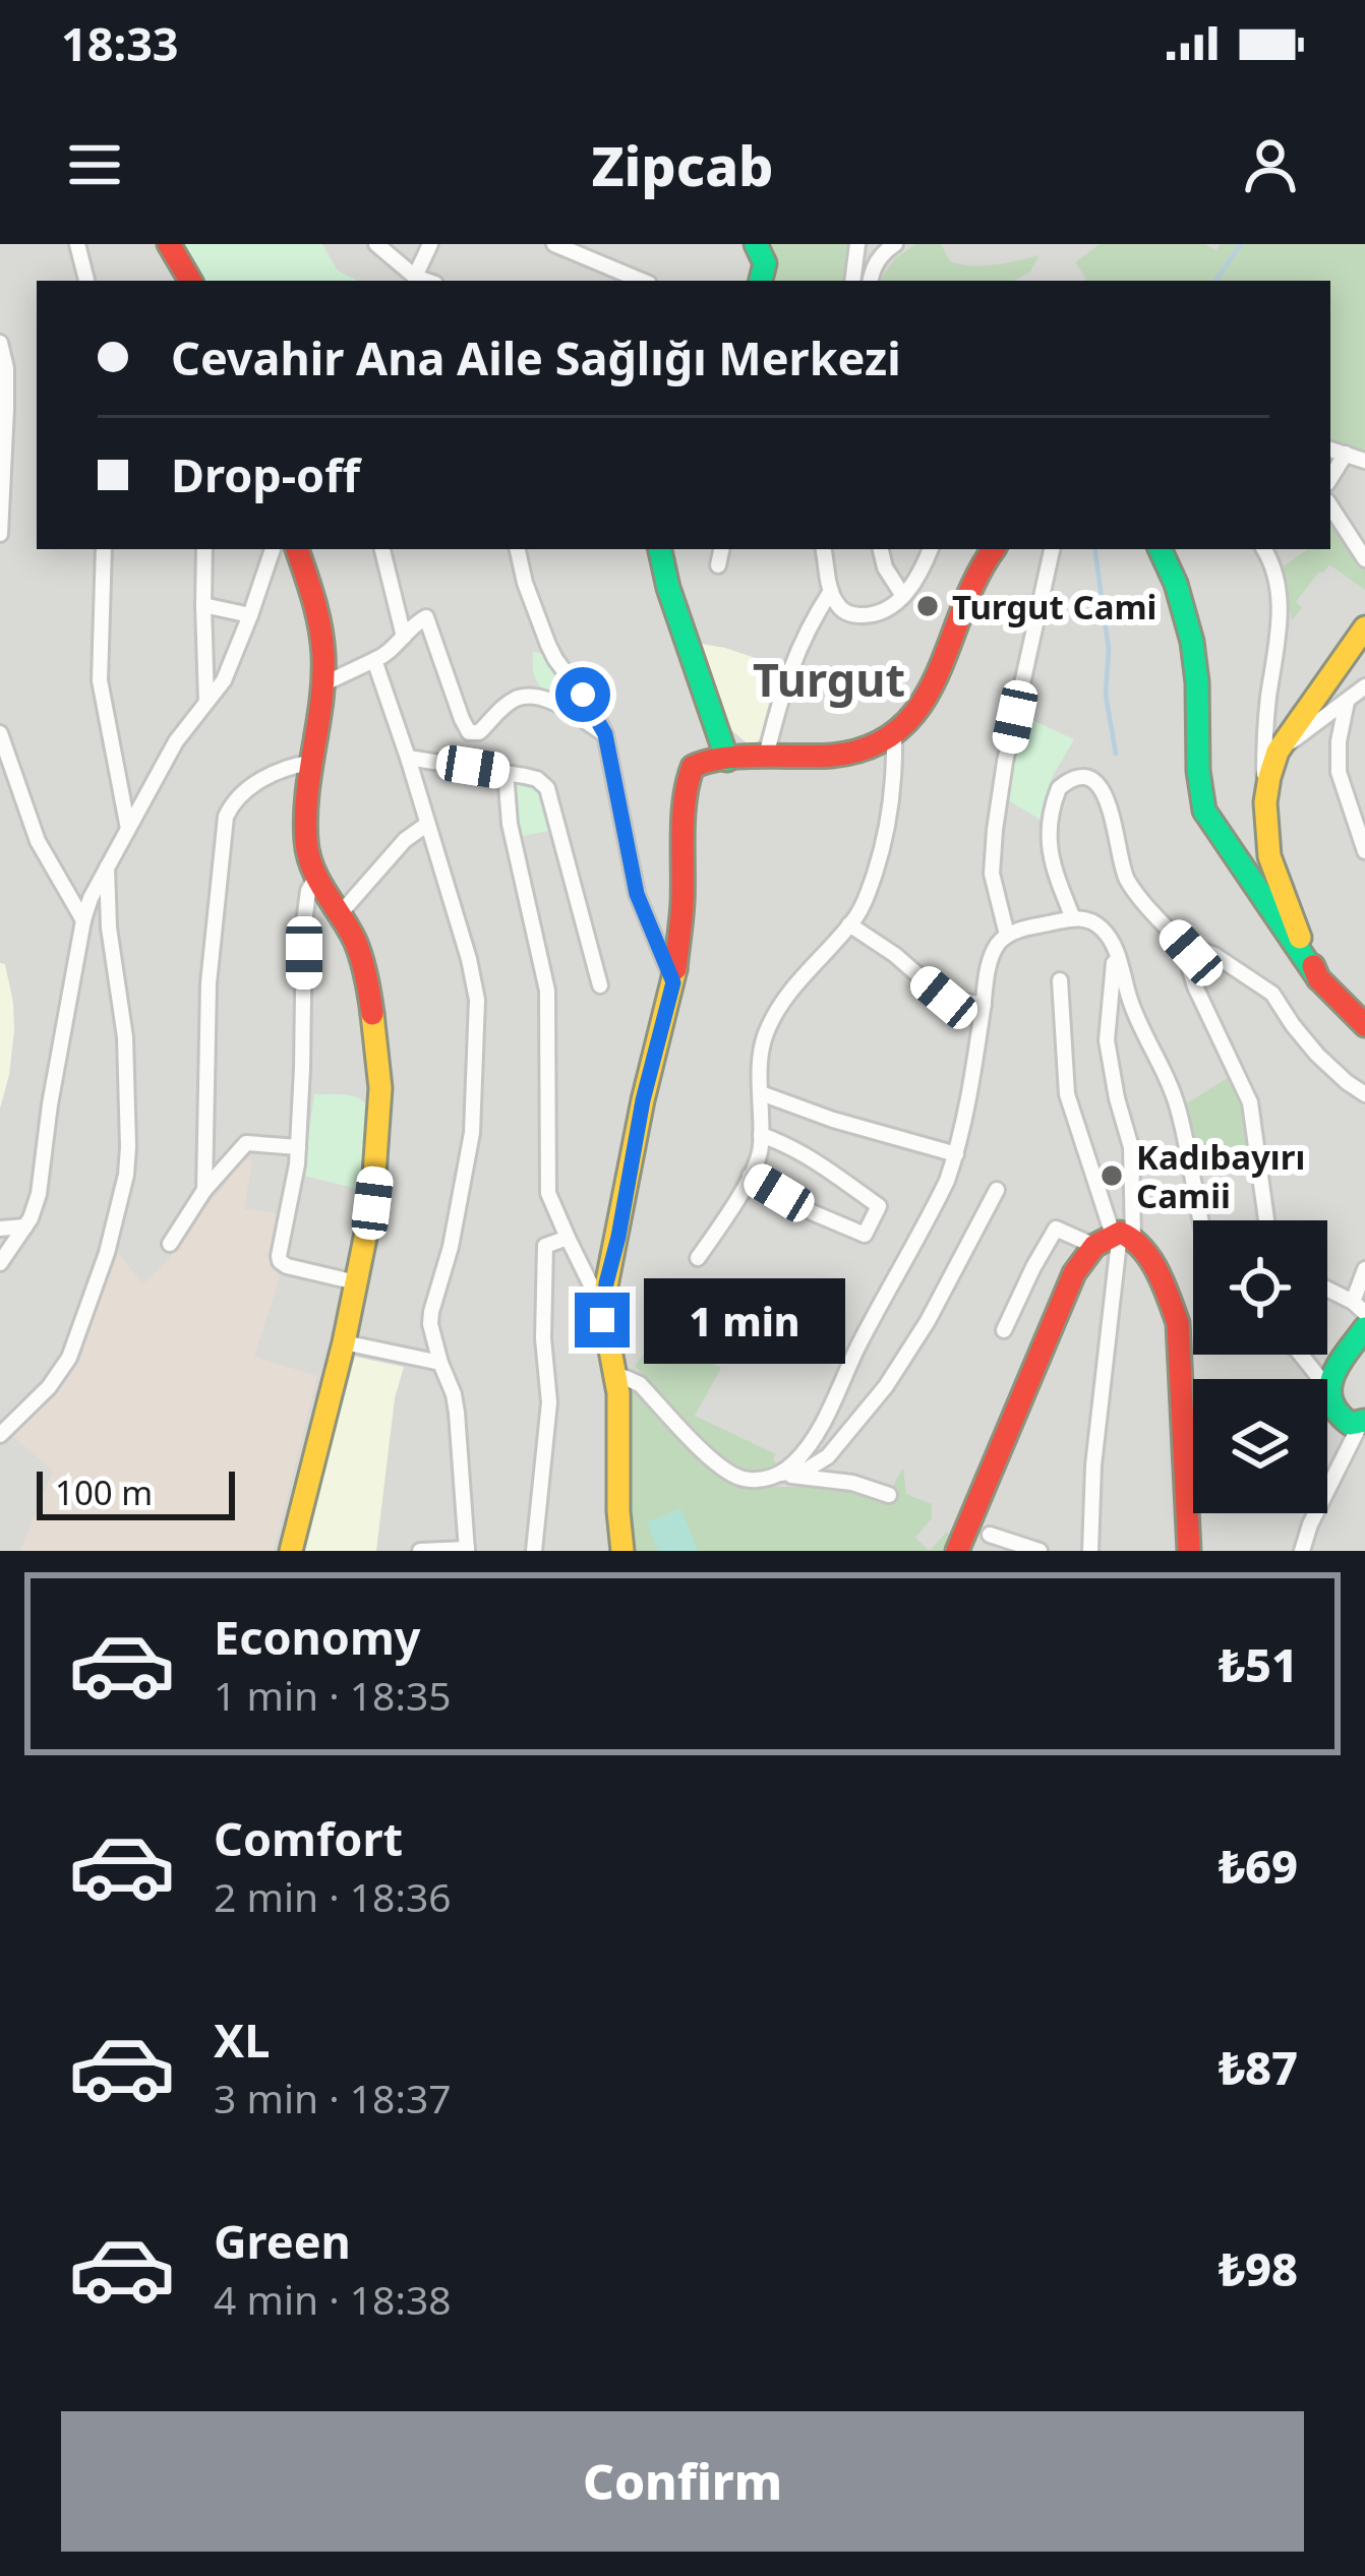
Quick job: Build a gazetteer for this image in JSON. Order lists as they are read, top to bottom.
{
  "districts": ["Turgut"],
  "places": ["Turgut Cami", "Kadıbayırı Camii"],
  "scale_bar": "100 m",
  "page": {
    "status": "18:33",
    "header": "Zipcab",
    "banner": ["Cevahir Ana Aile Sağlığı Merkezi", "Drop-off"],
    "bubble": "1 min",
    "scale": "100 m",
    "list": [
      {
        "name": "Economy",
        "note": "1 min · 18:35",
        "value": "₺51"
      },
      {
        "name": "Comfort",
        "note": "2 min · 18:36",
        "value": "₺69"
      },
      {
        "name": "XL",
        "note": "3 min · 18:37",
        "value": "₺87"
      },
      {
        "name": "Green",
        "note": "4 min · 18:38",
        "value": "₺98"
      }
    ],
    "buttons": "Confirm"
  }
}
